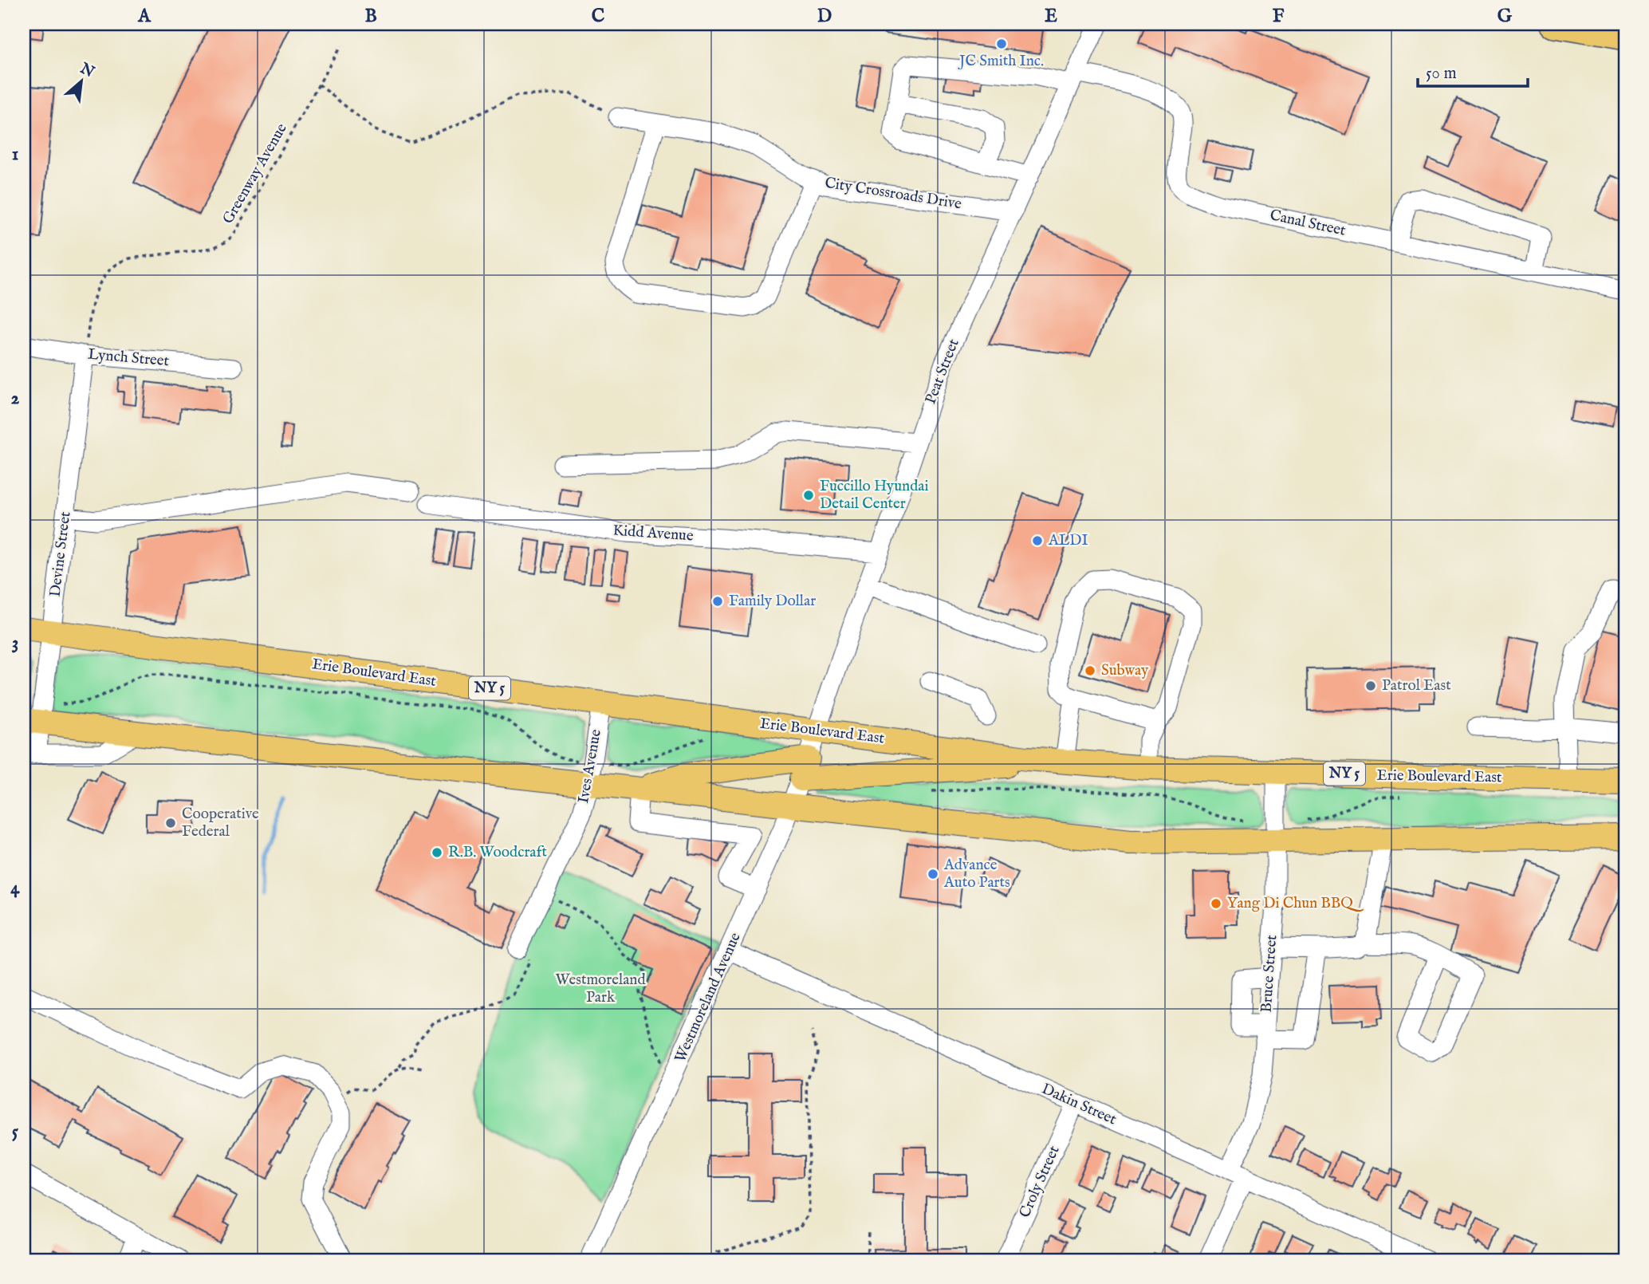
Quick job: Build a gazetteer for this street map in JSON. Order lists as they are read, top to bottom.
{
  "streets": {
    "main road": ["Erie Boulevard East", "NY 5"],
    "street": [
      "City Crossroads Drive",
      "Canal Street",
      "Lynch Street",
      "Peat Street",
      "Kidd Avenue",
      "Devine Street",
      "Ives Avenue",
      "Bruce Street",
      "Westmoreland Avenue",
      "Dakin Street",
      "Croly Street"
    ],
    "path": ["Greenway Avenue"]
  },
  "crossings": [
    ["Greenway Avenue", "Lynch Street"],
    ["Greenway Avenue", "Devine Street"],
    ["City Crossroads Drive", "Peat Street"],
    ["Canal Street", "Peat Street"],
    ["Lynch Street", "Devine Street"],
    ["Peat Street", "Kidd Avenue"],
    ["Peat Street", "Erie Boulevard East"],
    ["Peat Street", "Westmoreland Avenue"],
    ["Devine Street", "Erie Boulevard East"],
    ["Erie Boulevard East", "Ives Avenue"],
    ["Erie Boulevard East", "Bruce Street"],
    ["Erie Boulevard East", "Westmoreland Avenue"],
    ["Bruce Street", "Dakin Street"],
    ["Westmoreland Avenue", "Dakin Street"],
    ["Dakin Street", "Croly Street"]
  ],
  "parks": ["Westmoreland Park"],
  "places": [
    "JC Smith Inc.",
    "Fuccillo Hyundai Detail Center",
    "ALDI",
    "Family Dollar",
    "Subway",
    "Patrol East",
    "Cooperative Federal",
    "R.B. Woodcraft",
    "Advance Auto Parts",
    "Yang Di Chun BBQ"
  ],
  "scale_bar": "50 m",
  "north": "top right",
  "grid": {
    "columns": [
      "A",
      "B",
      "C",
      "D",
      "E",
      "F",
      "G"
    ],
    "rows": [
      "1",
      "2",
      "3",
      "4",
      "5"
    ]
  }
}
